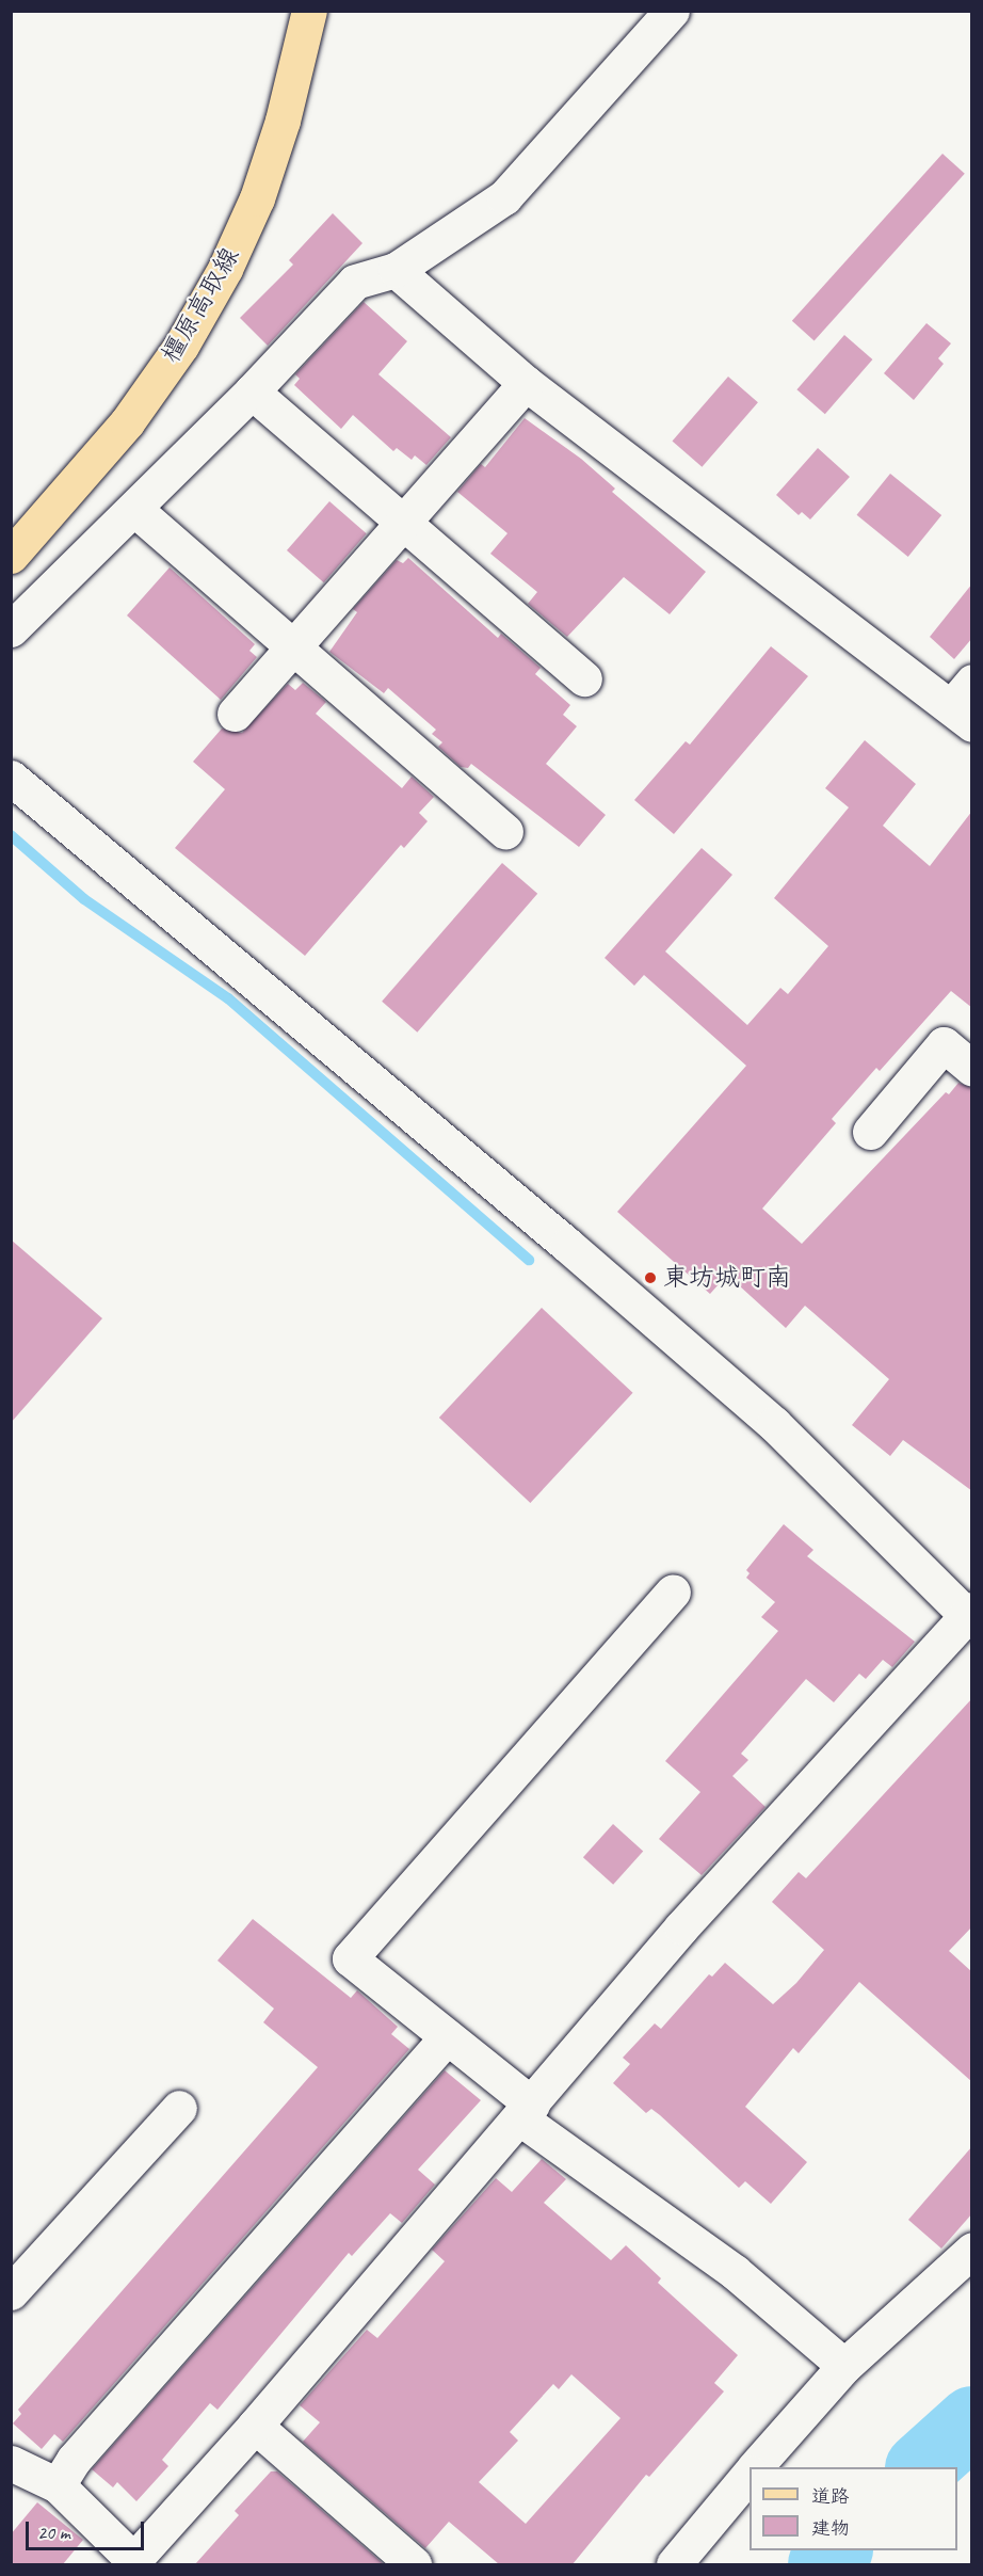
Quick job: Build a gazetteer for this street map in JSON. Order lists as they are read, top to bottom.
{
  "streets": {
    "main road": ["橿原高取線"]
  },
  "places": ["東坊城町南"],
  "legend": ["道路", "建物"],
  "scale_bar": "20 m"
}
